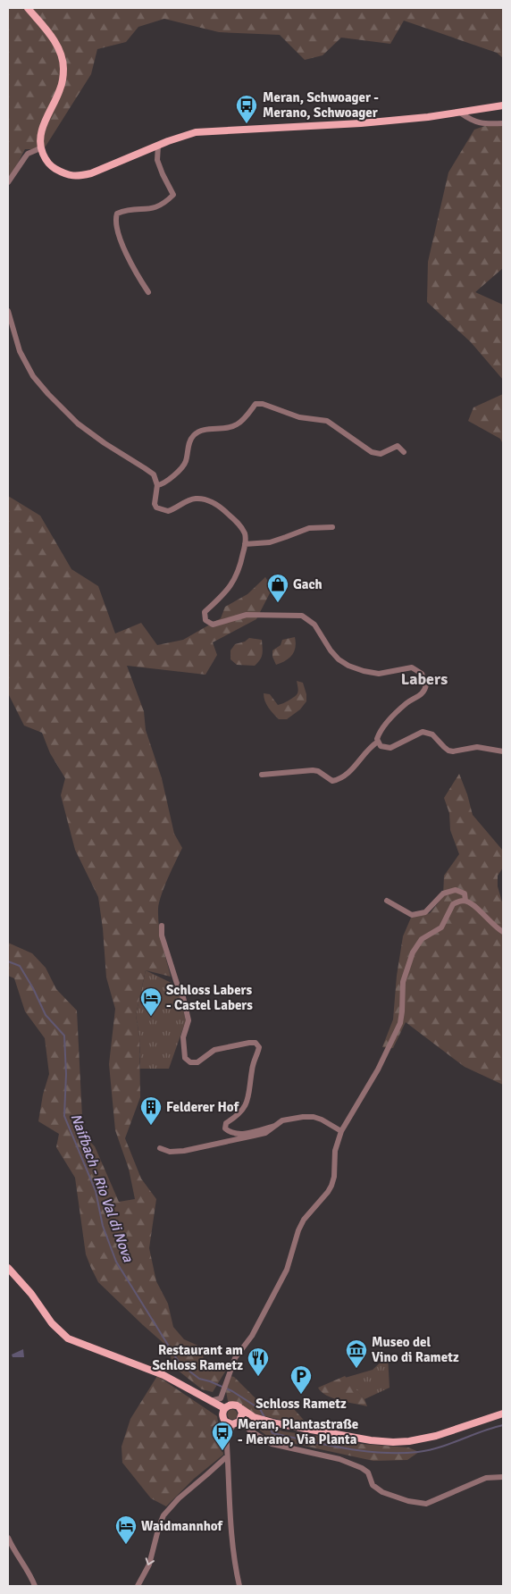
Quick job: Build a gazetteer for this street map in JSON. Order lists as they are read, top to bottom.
{
  "districts": ["Labers"],
  "water": ["Naifbach - Rio Val di Nova"],
  "places": {
    "bus stop": ["Meran, Schwoager - Merano, Schwoager", "Meran, Plantastraße - Merano, Via Planta"],
    "shop": ["Gach"],
    "hotel": ["Schloss Labers - Castel Labers", "Waidmannhof"],
    "building": ["Felderer Hof"],
    "museum": ["Museo del Vino di Rametz"],
    "restaurant": ["Restaurant am Schloss Rametz"],
    "parking": ["Schloss Rametz"]
  }
}
